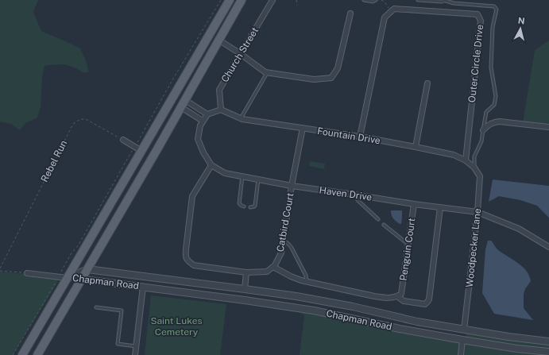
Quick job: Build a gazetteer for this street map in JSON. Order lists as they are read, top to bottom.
{
  "streets": {
    "street": [
      "Church Street",
      "Outer Circle Drive",
      "Fountain Drive",
      "Haven Drive",
      "Catbird Court",
      "Woodpecker Lane",
      "Penguin Court",
      "Chapman Road"
    ],
    "path": ["Rebel Run"]
  },
  "crossings": [
    ["Church Street", "Fountain Drive"],
    ["Outer Circle Drive", "Fountain Drive"],
    ["Fountain Drive", "Catbird Court"],
    ["Fountain Drive", "Woodpecker Lane"],
    ["Haven Drive", "Catbird Court"],
    ["Haven Drive", "Woodpecker Lane"],
    ["Haven Drive", "Penguin Court"],
    ["Woodpecker Lane", "Chapman Road"]
  ],
  "parks": ["Saint Lukes Cemetery"],
  "north": "top"
}
